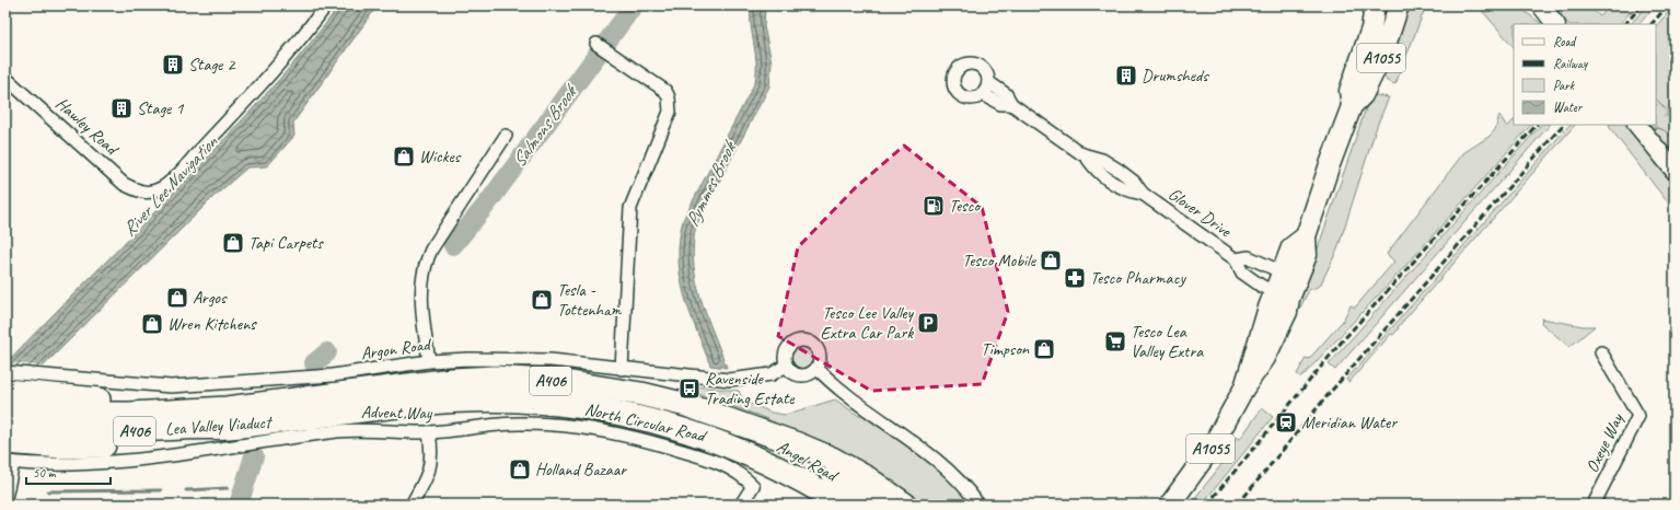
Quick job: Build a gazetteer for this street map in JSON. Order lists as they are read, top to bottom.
{
  "streets": {
    "highway": [
      "A406",
      "North Circular Road",
      "Lea Valley Viaduct",
      "Angel Road"
    ],
    "main road": ["A1055"],
    "street": [
      "Hawley Road",
      "Glover Drive",
      "Argon Road",
      "Advent Way",
      "Oxeye Way"
    ]
  },
  "crossings": [
    ["A1055", "Glover Drive"],
    ["A406", "North Circular Road"],
    ["A406", "Angel Road"],
    ["North Circular Road", "Lea Valley Viaduct"],
    ["North Circular Road", "Angel Road"]
  ],
  "water": ["Salmons Brook", "Pymmes Brook", "River Lee Navigation"],
  "places": {
    "building": ["Stage 2", "Drumsheds", "Stage 1"],
    "shop": [
      "Wickes",
      "Tapi Carpets",
      "Tesco Mobile",
      "Argos",
      "Tesla - Tottenham",
      "Wren Kitchens",
      "Timpson",
      "Holland Bazaar"
    ],
    "fuel station": ["Tesco"],
    "pharmacy": ["Tesco Pharmacy"],
    "parking": ["Tesco Lee Valley Extra Car Park"],
    "supermarket": ["Tesco Lea Valley Extra"],
    "bus stop": ["Ravenside Trading Estate"],
    "station": ["Meridian Water"]
  },
  "legend": [
    "Road",
    "Railway",
    "Park",
    "Water"
  ],
  "scale_bar": "50 m"
}
